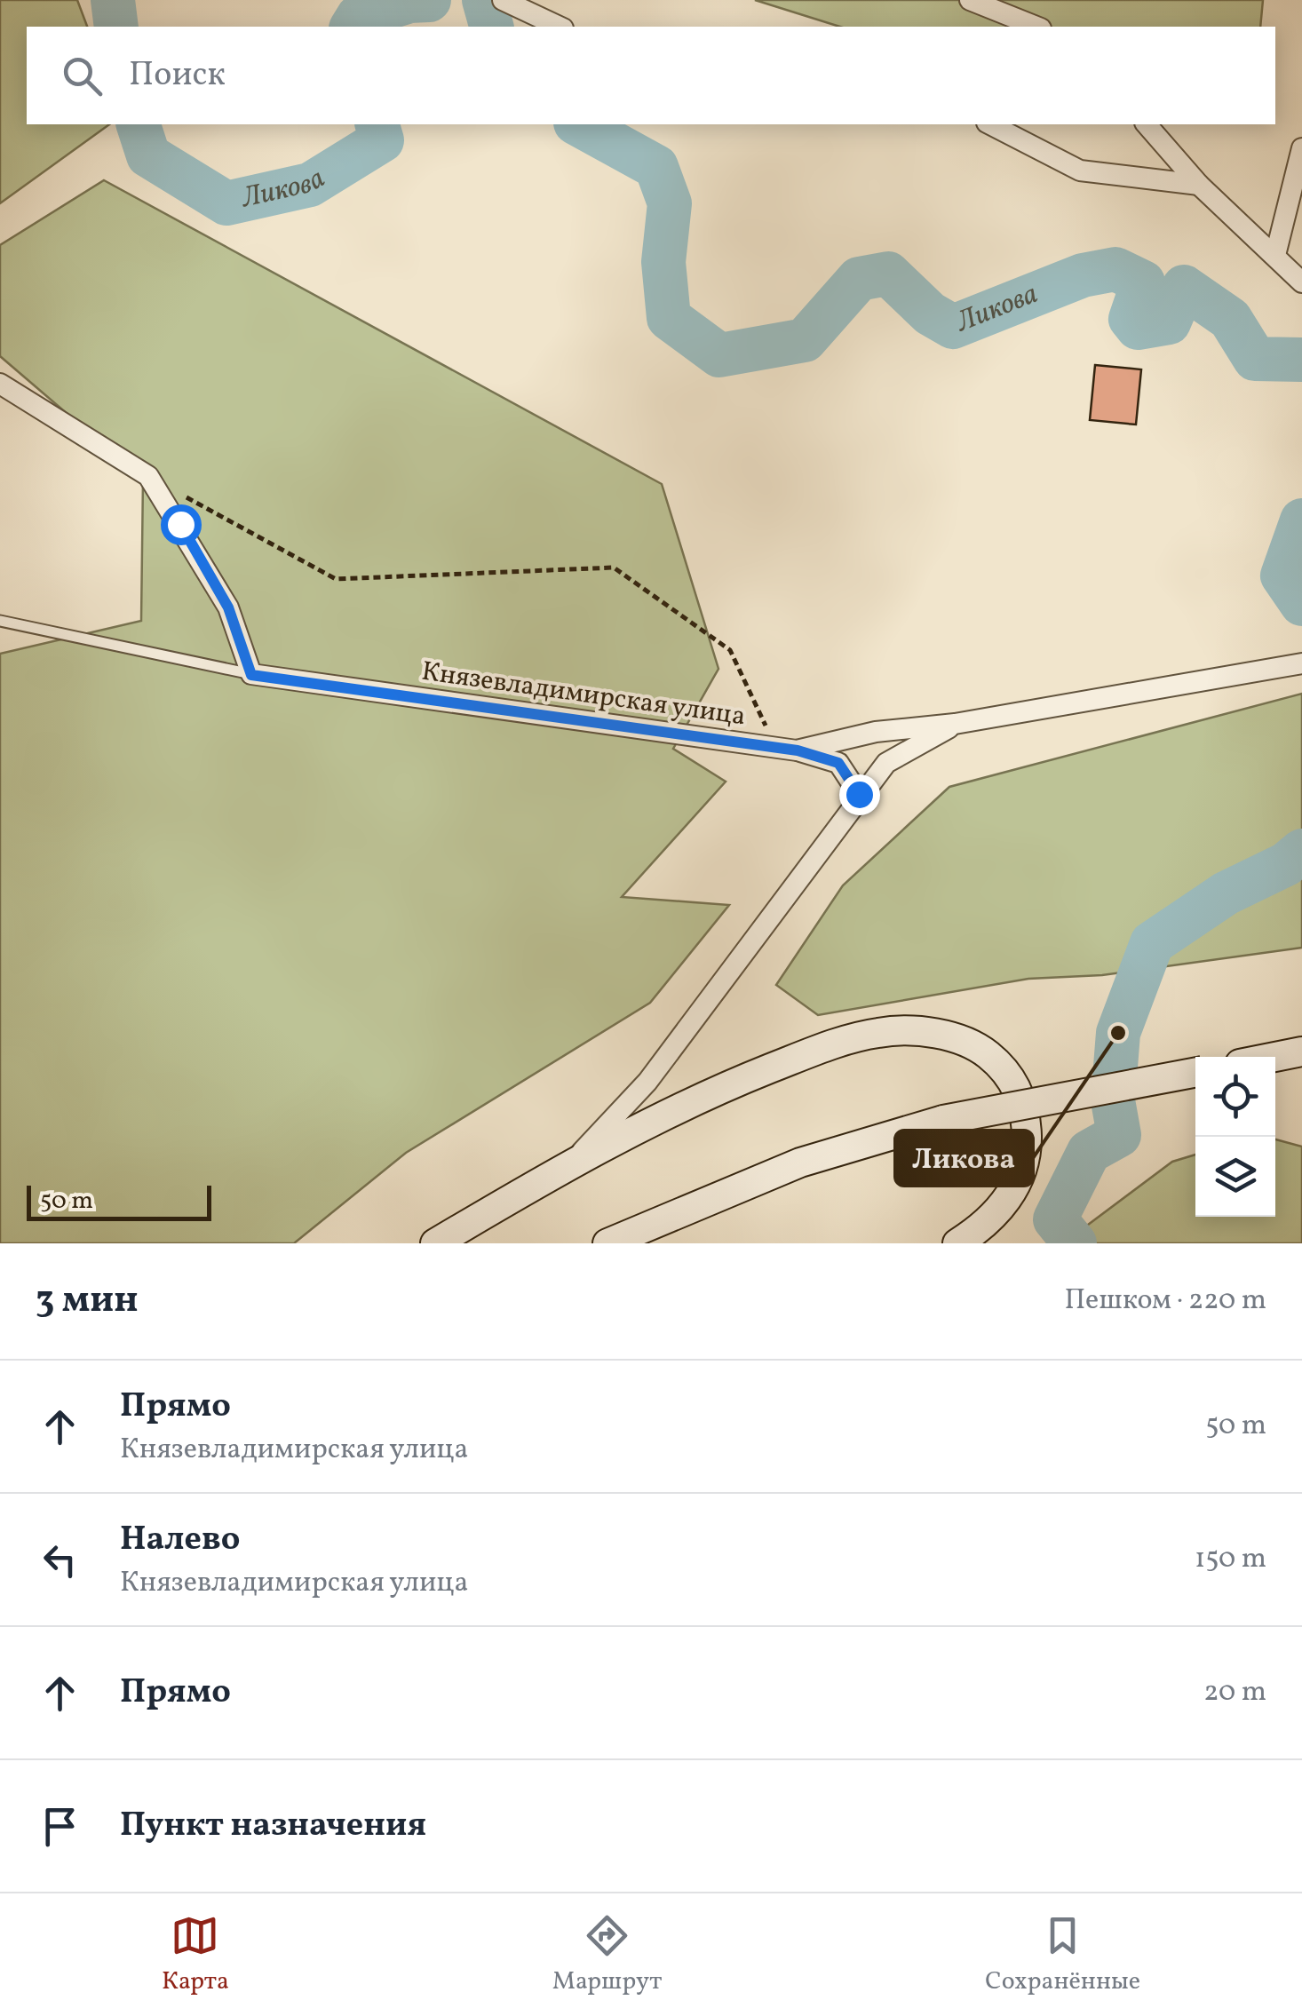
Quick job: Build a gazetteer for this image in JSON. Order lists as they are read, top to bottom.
{
  "streets": {
    "street": ["Князевладимирская улица"]
  },
  "water": ["Ликова"],
  "places": ["Ликова"],
  "scale_bar": "50 m",
  "page": {
    "search": "Поиск",
    "scale": "50 m",
    "heading": ["3 мин", "Пешком · 220 m"],
    "list": [
      ["Прямо", "Князевладимирская улица", "50 m"],
      ["Налево", "Князевладимирская улица", "150 m"],
      ["Прямо", "20 m"],
      "Пункт назначения"
    ],
    "nav": ["Карта", "Маршрут", "Сохранённые"]
  }
}
